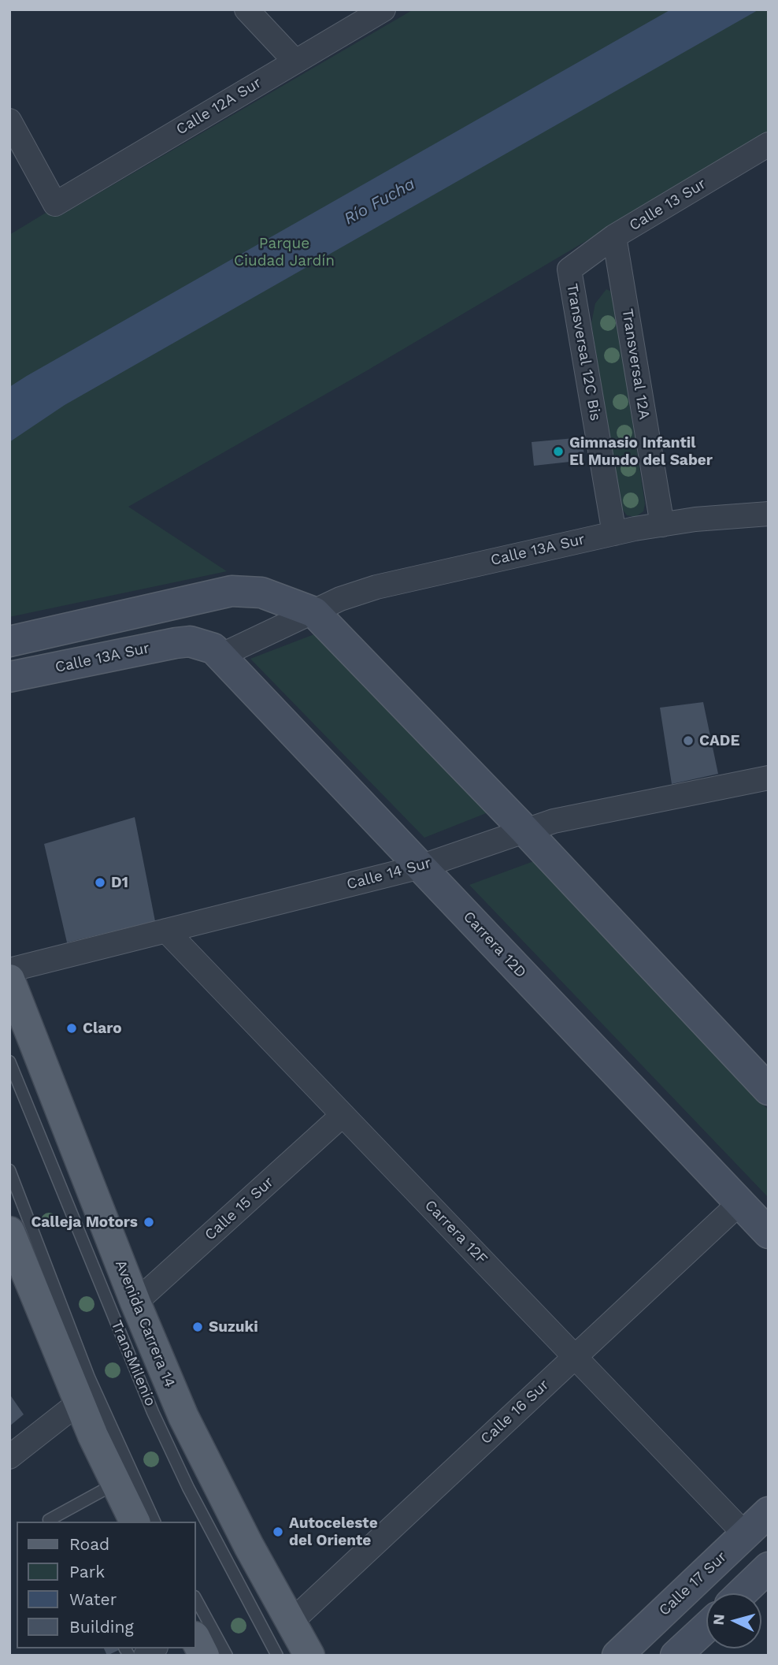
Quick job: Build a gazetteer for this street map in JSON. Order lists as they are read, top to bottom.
{
  "streets": {
    "main road": ["Avenida Carrera 14"],
    "street": [
      "Calle 12A Sur",
      "Calle 13 Sur",
      "Transversal 12C Bis",
      "Transversal 12A",
      "Calle 13A Sur",
      "Calle 14 Sur",
      "Carrera 12D",
      "Calle 15 Sur",
      "Carrera 12F",
      "Calle 16 Sur",
      "Calle 17 Sur"
    ],
    "lane": ["TransMilenio"]
  },
  "crossings": [
    ["Calle 13 Sur", "Transversal 12C Bis"],
    ["Calle 13 Sur", "Transversal 12A"],
    ["Transversal 12C Bis", "Calle 13A Sur"],
    ["Transversal 12A", "Calle 13A Sur"],
    ["Calle 13A Sur", "Carrera 12D"],
    ["Calle 14 Sur", "Carrera 12D"],
    ["Calle 14 Sur", "Carrera 12F"],
    ["Carrera 12D", "Calle 16 Sur"],
    ["Calle 15 Sur", "Carrera 12F"],
    ["Calle 15 Sur", "Avenida Carrera 14"],
    ["Carrera 12F", "Calle 16 Sur"],
    ["Carrera 12F", "Calle 17 Sur"],
    ["Avenida Carrera 14", "Calle 16 Sur"]
  ],
  "water": ["Río Fucha"],
  "parks": ["Parque Ciudad Jardín"],
  "places": [
    "Gimnasio Infantil El Mundo del Saber",
    "CADE",
    "D1",
    "Claro",
    "Calleja Motors",
    "Suzuki",
    "Autoceleste del Oriente"
  ],
  "legend": [
    "Road",
    "Park",
    "Water",
    "Building"
  ],
  "north": "left"
}
